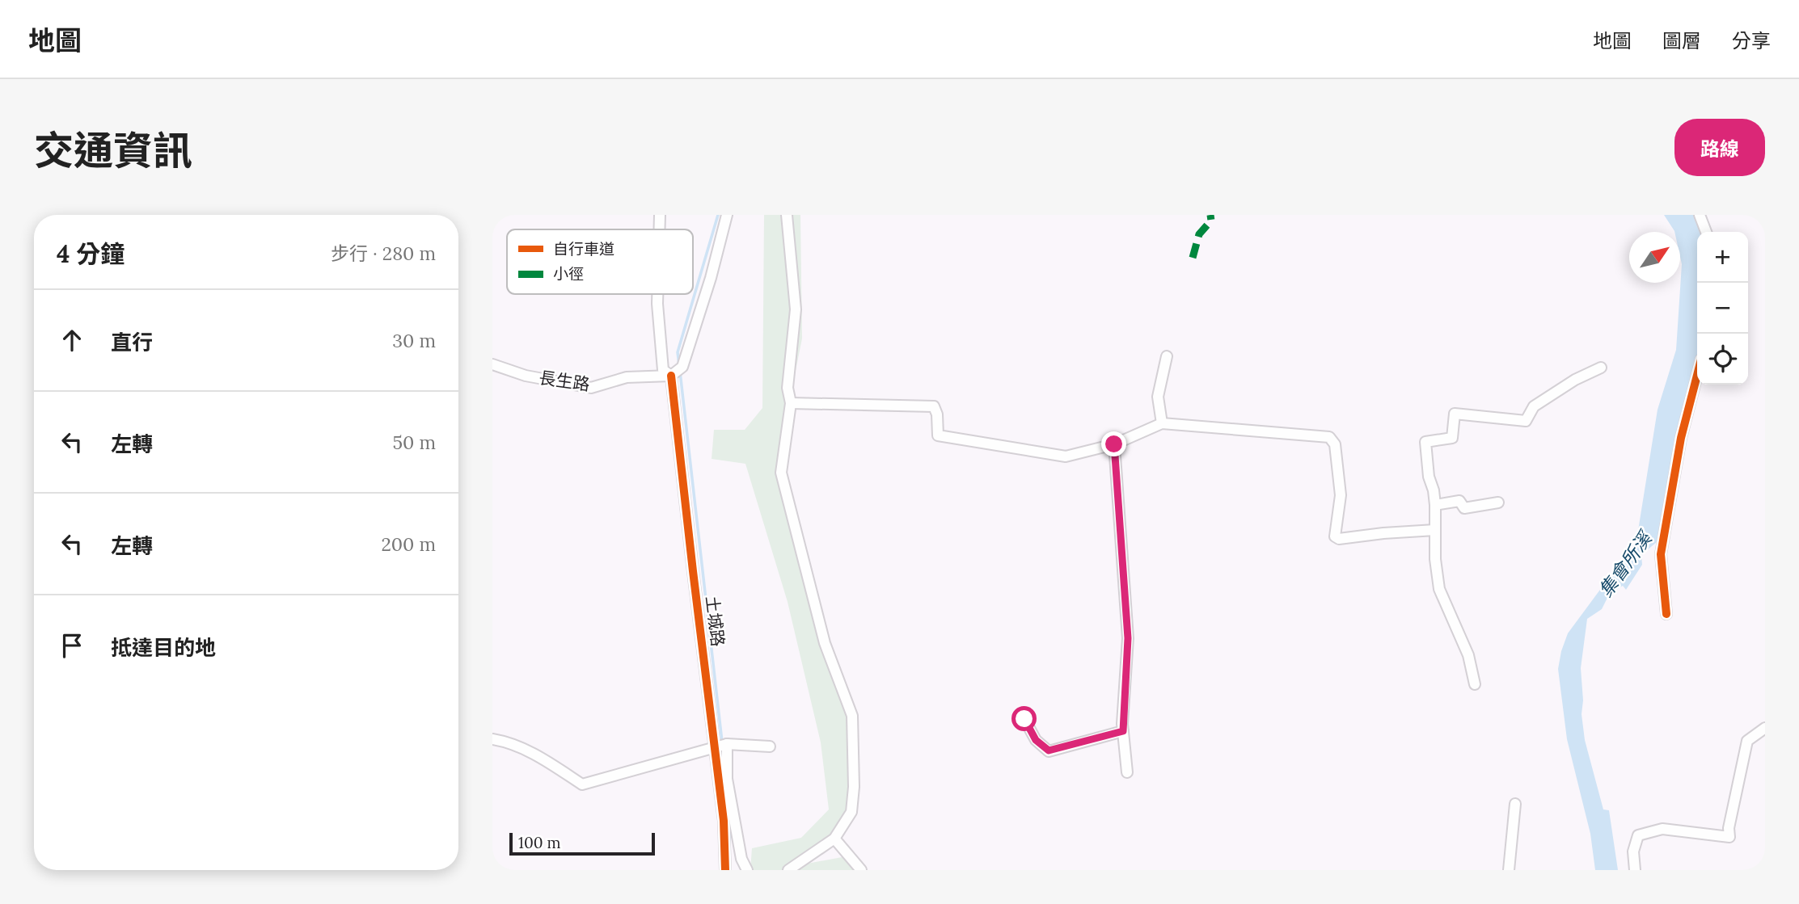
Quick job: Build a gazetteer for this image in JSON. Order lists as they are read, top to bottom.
{
  "streets": {
    "street": ["長生路", "土城路"]
  },
  "crossings": [
    ["長生路", "土城路"]
  ],
  "water": ["集會所溪"],
  "legend": ["自行車道", "小徑"],
  "scale_bar": "100 m",
  "north": "top right",
  "page": {
    "header": "地圖",
    "nav": ["地圖", "圖層", "分享"],
    "title": "交通資訊",
    "buttons": "路線",
    "heading": ["4 分鐘", "步行 · 280 m"],
    "map_buttons": ["+", "−"],
    "list": [
      ["直行", "30 m"],
      ["左轉", "50 m"],
      ["左轉", "200 m"],
      "抵達目的地"
    ],
    "scale": "100 m"
  }
}
